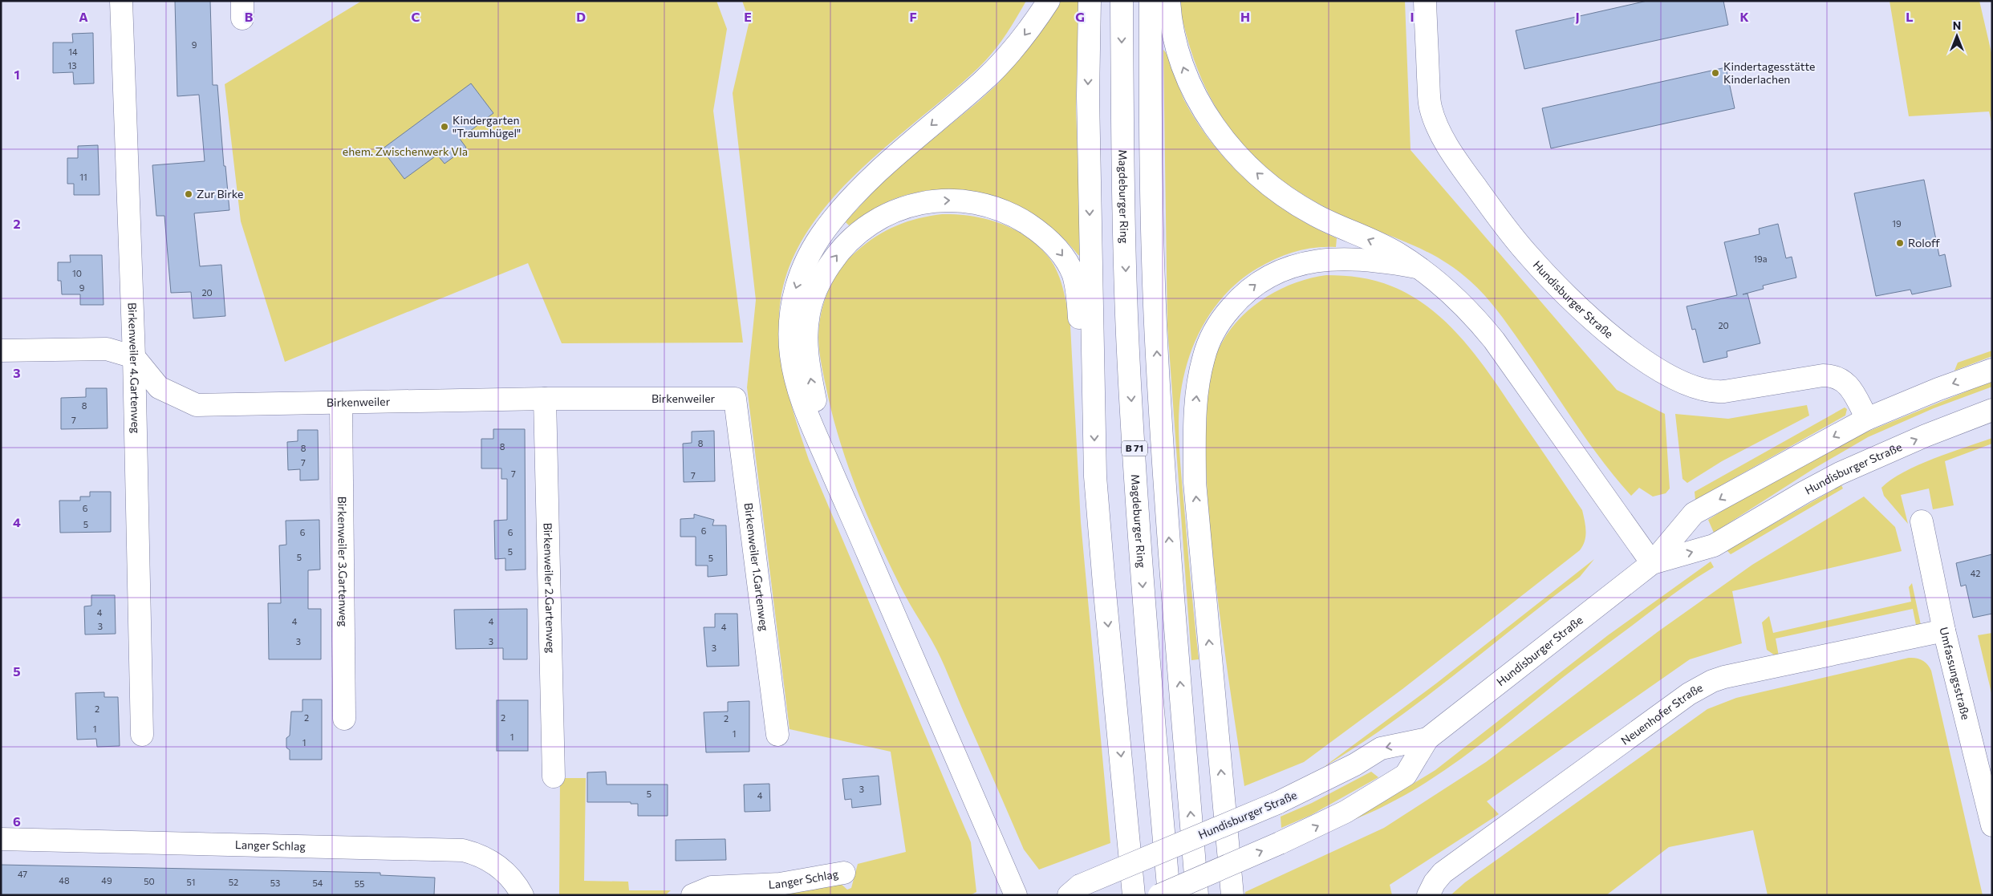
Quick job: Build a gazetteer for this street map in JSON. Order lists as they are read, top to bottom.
{
  "streets": {
    "main road": [
      "Magdeburger Ring",
      "Hundisburger Straße",
      "Birkenweiler 4.Gartenweg",
      "Birkenweiler",
      "B 71",
      "Birkenweiler 3.Gartenweg",
      "Birkenweiler 1.Gartenweg",
      "Birkenweiler 2.Gartenweg",
      "Umfassungsstraße",
      "Neuenhofer Straße",
      "Langer Schlag"
    ]
  },
  "crossings": [
    ["Birkenweiler 4.Gartenweg", "Birkenweiler"],
    ["Birkenweiler", "Birkenweiler 3.Gartenweg"],
    ["Birkenweiler", "Birkenweiler 1.Gartenweg"],
    ["Birkenweiler", "Birkenweiler 2.Gartenweg"],
    ["Umfassungsstraße", "Neuenhofer Straße"]
  ],
  "parks": ["ehem. Zwischenwerk VIa"],
  "places": [
    "Kindertagesstätte Kinderlachen",
    "Kindergarten \"Traumhügel\"",
    "Zur Birke",
    "Roloff"
  ],
  "house_numbers": [
    "9",
    "14",
    "13",
    "11",
    "19",
    "19a",
    "10",
    "9",
    "20",
    "20",
    "8",
    "7",
    "8",
    "8",
    "8",
    "7",
    "7",
    "7",
    "6",
    "5",
    "6",
    "6",
    "6",
    "5",
    "5",
    "5",
    "42",
    "4",
    "4",
    "4",
    "3",
    "4",
    "3",
    "3",
    "3",
    "2",
    "2",
    "2",
    "2",
    "1",
    "1",
    "1",
    "1",
    "3",
    "5",
    "4",
    "47",
    "48",
    "49",
    "50",
    "51",
    "52",
    "53",
    "54",
    "55"
  ],
  "north": "top",
  "grid": {
    "columns": [
      "A",
      "B",
      "C",
      "D",
      "E",
      "F",
      "G",
      "H",
      "I",
      "J",
      "K",
      "L"
    ],
    "rows": [
      "1",
      "2",
      "3",
      "4",
      "5",
      "6"
    ]
  }
}
